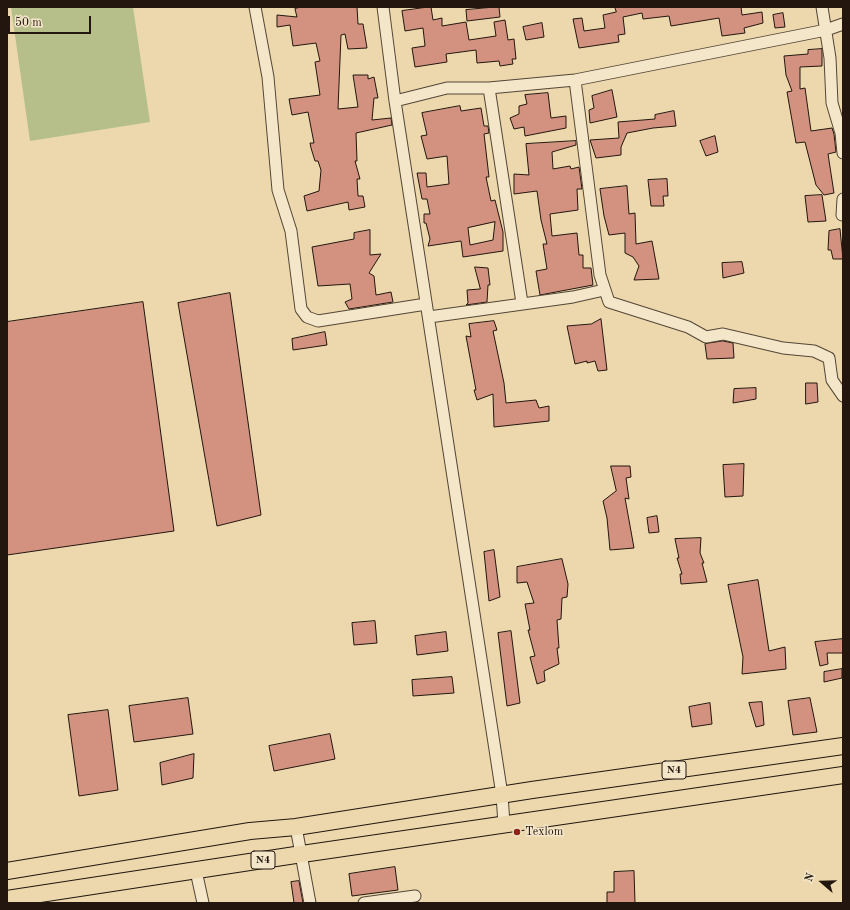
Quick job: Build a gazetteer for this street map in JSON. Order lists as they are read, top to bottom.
{
  "streets": {
    "highway": ["N4"]
  },
  "places": ["Texlom"],
  "scale_bar": "50 m",
  "north": "left"
}
